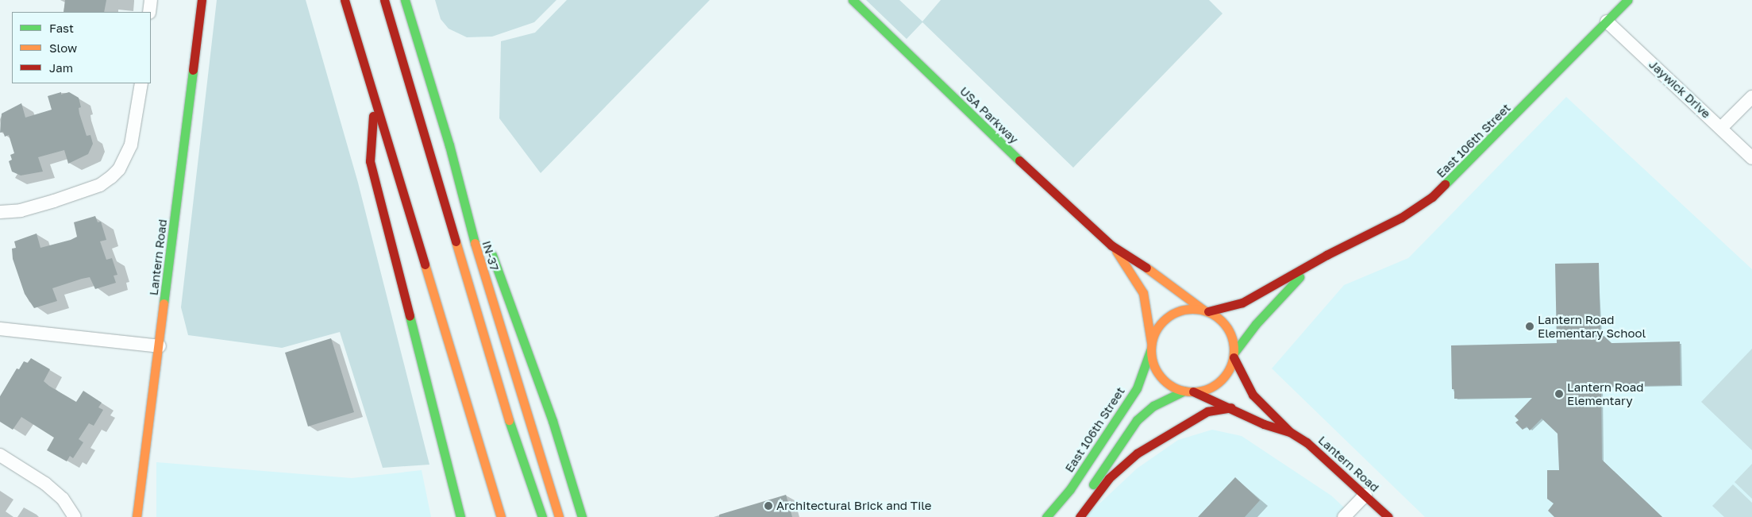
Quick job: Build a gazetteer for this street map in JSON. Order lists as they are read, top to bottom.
{
  "streets": {
    "main road": [
      "USA Parkway",
      "East 106th Street",
      "IN-37",
      "Lantern Road"
    ],
    "street": ["Jaywick Drive"]
  },
  "crossings": [
    ["Jaywick Drive", "East 106th Street"],
    ["USA Parkway", "East 106th Street"],
    ["USA Parkway", "Lantern Road"],
    ["East 106th Street", "Lantern Road"]
  ],
  "places": ["Lantern Road Elementary School", "Lantern Road Elementary", "Architectural Brick and Tile"],
  "legend": ["Fast", "Slow", "Jam"]
}
